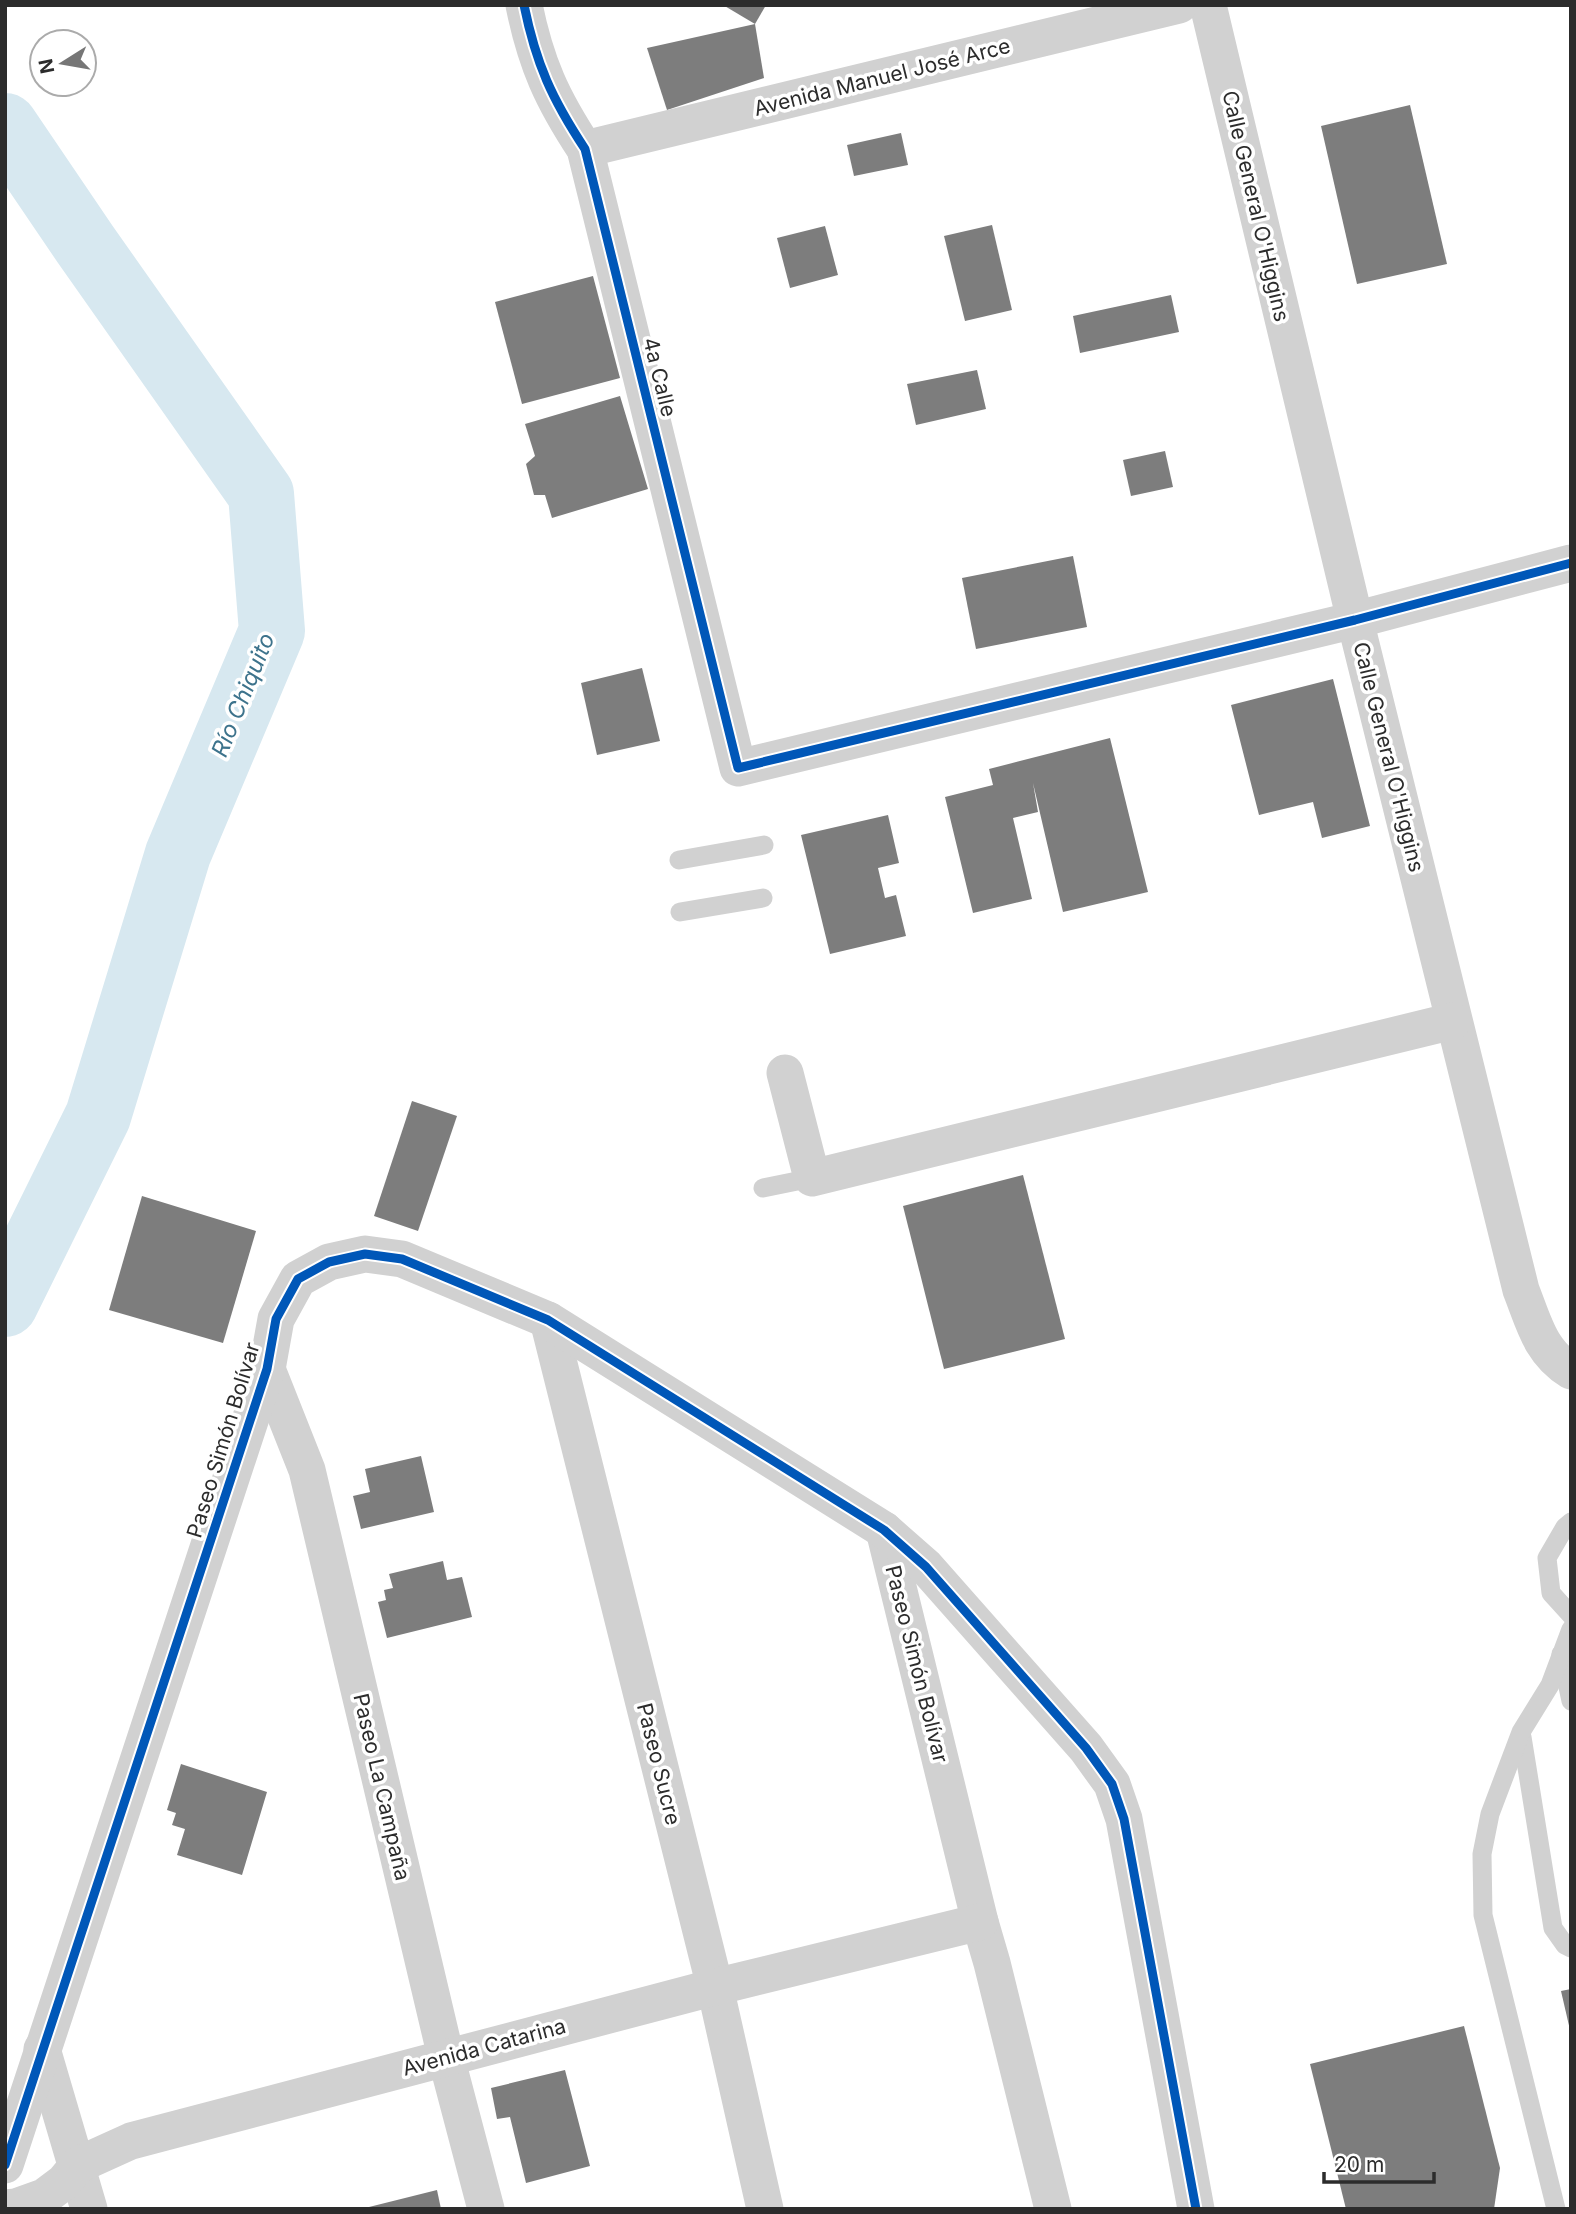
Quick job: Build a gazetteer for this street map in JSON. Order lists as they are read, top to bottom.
{
  "streets": {
    "street": [
      "Avenida Manuel José Arce",
      "Calle General O'Higgins",
      "4a Calle",
      "Paseo Simón Bolívar",
      "Paseo Sucre",
      "Paseo La Campaña",
      "Avenida Catarina"
    ]
  },
  "crossings": [
    ["Avenida Manuel José Arce", "4a Calle"],
    ["Calle General O'Higgins", "4a Calle"],
    ["Paseo Simón Bolívar", "Paseo Sucre"],
    ["Paseo Simón Bolívar", "Paseo La Campaña"],
    ["Paseo Simón Bolívar", "Avenida Catarina"],
    ["Paseo Sucre", "Avenida Catarina"],
    ["Paseo La Campaña", "Avenida Catarina"]
  ],
  "water": ["Río Chiquito"],
  "scale_bar": "20 m",
  "north": "left"
}
